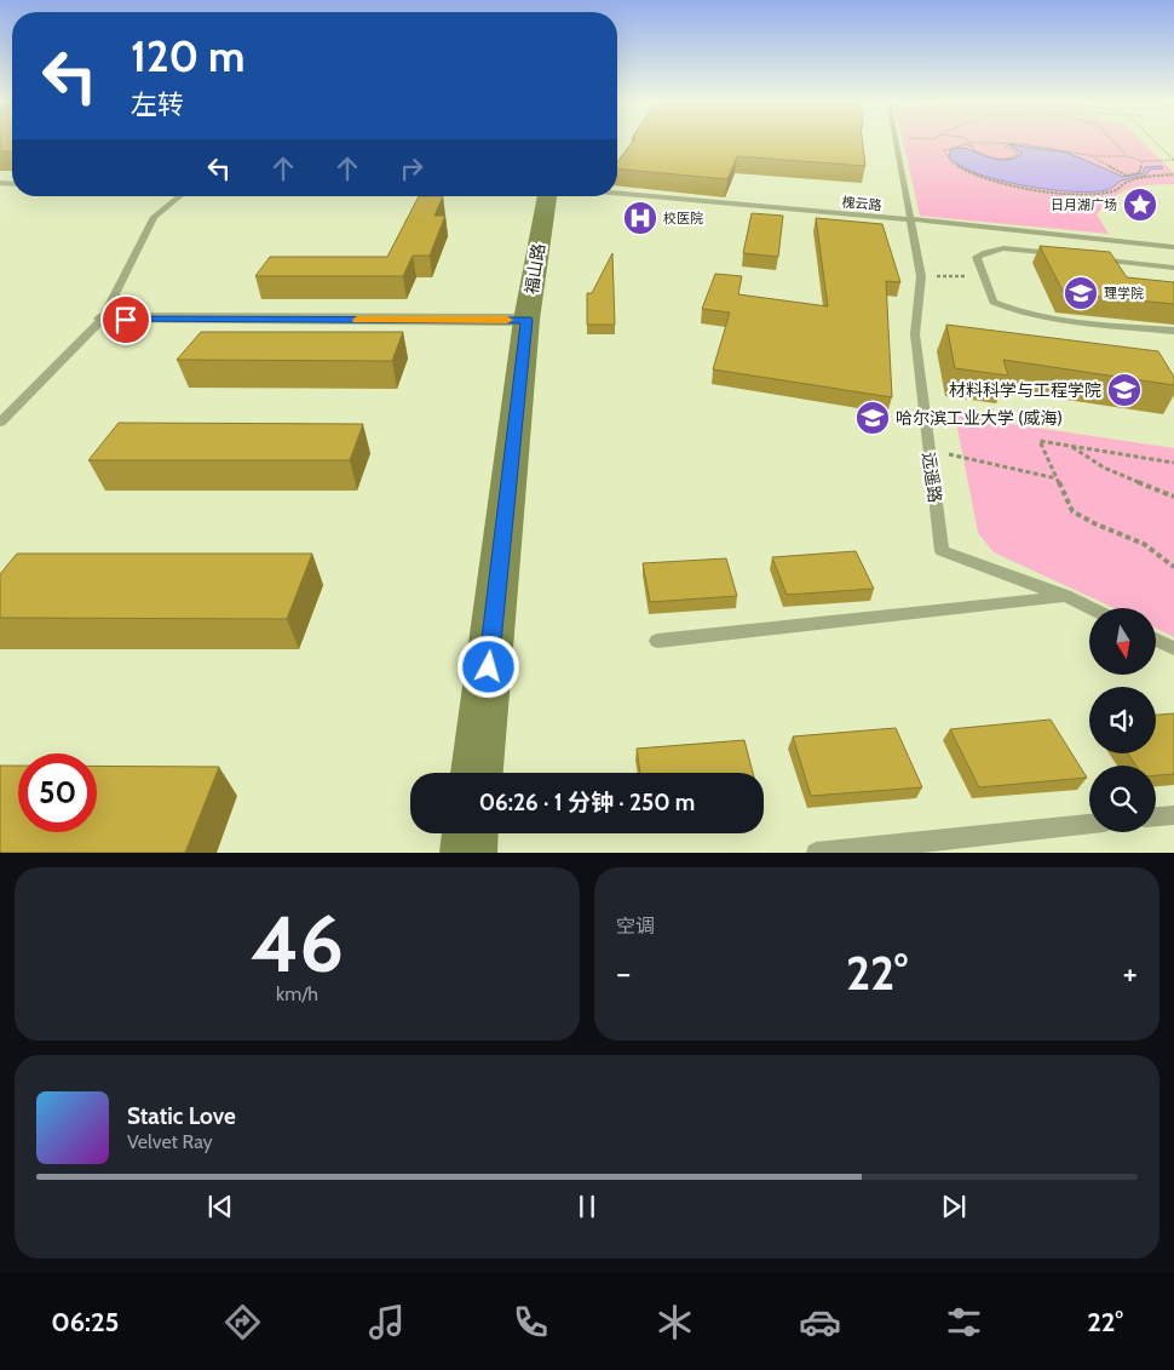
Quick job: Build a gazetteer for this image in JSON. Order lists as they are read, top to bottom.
{
  "streets": {
    "main road": ["福山路"],
    "lane": ["槐云路", "远遥路"]
  },
  "crossings": [
    ["槐云路", "远遥路"]
  ],
  "places": {
    "place": ["日月湖广场"],
    "hospital": ["校医院"],
    "school or university": ["理学院", "材料科学与工程学院", "哈尔滨工业大学 (威海)"]
  },
  "north": "bottom",
  "page": {
    "turn": ["120 m", "左转"],
    "limit": "50",
    "trip": "06:26 · 1 分钟 · 250 m",
    "tile": [
      ["46", "km/h"],
      "空调"
    ],
    "heat": ["−", "22°", "+"],
    "song": ["Static Love", "Velvet Ray"],
    "tabs": ["06:25", "22°"]
  }
}
